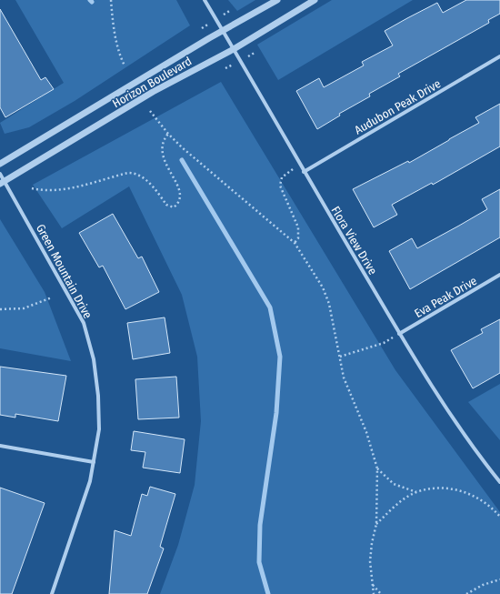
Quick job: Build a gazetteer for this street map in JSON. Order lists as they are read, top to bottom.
{
  "streets": {
    "street": [
      "Horizon Boulevard",
      "Audubon Peak Drive",
      "Flora View Drive",
      "Green Mountain Drive",
      "Eva Peak Drive"
    ]
  },
  "crossings": [
    ["Horizon Boulevard", "Flora View Drive"],
    ["Horizon Boulevard", "Green Mountain Drive"],
    ["Audubon Peak Drive", "Flora View Drive"],
    ["Flora View Drive", "Eva Peak Drive"]
  ]
}
